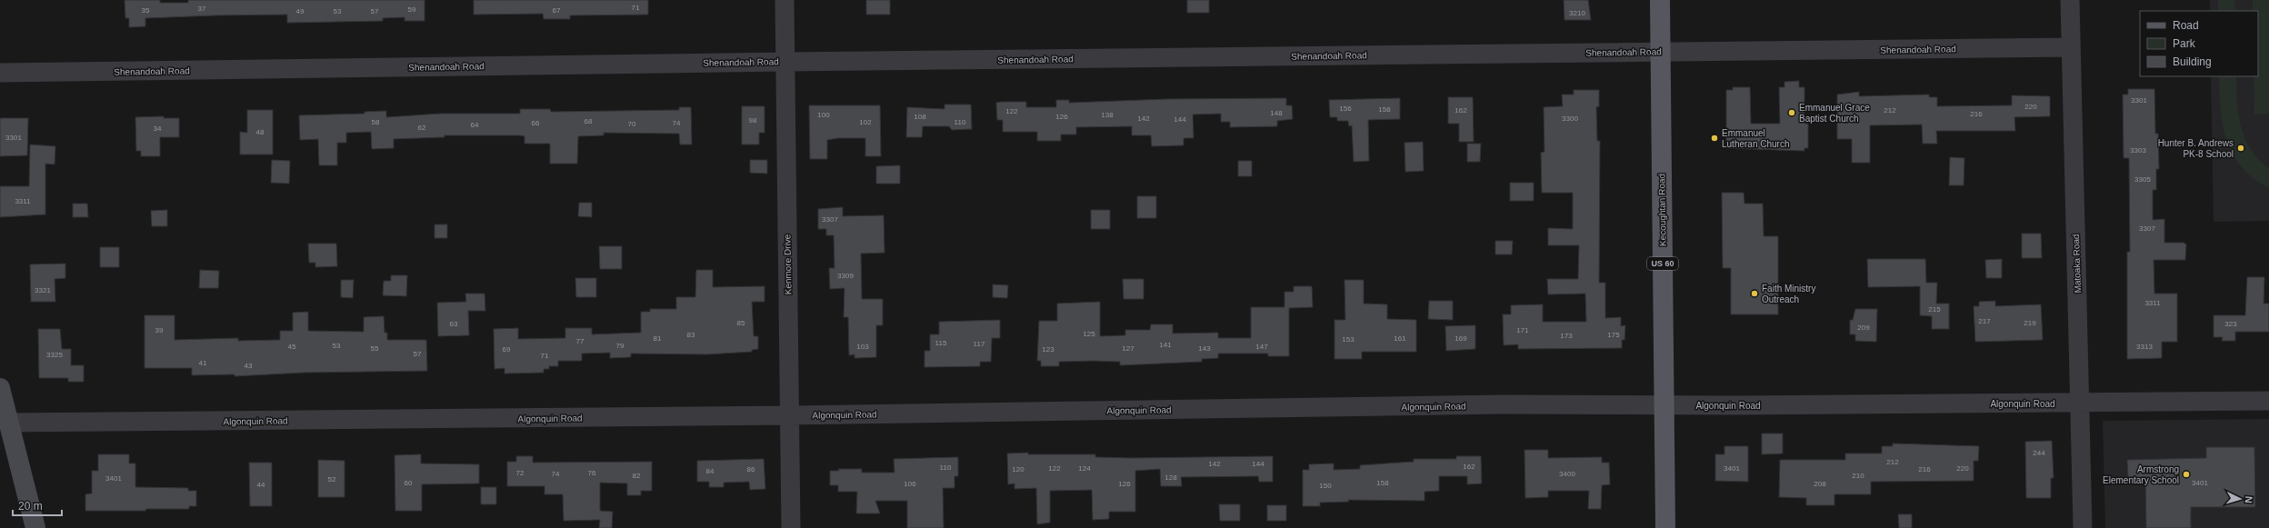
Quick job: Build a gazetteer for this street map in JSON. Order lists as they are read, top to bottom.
{
  "streets": {
    "main road": ["Kecoughtan Road", "US 60"],
    "street": [
      "Shenandoah Road",
      "Matoaka Road",
      "Kenmore Drive",
      "Algonquin Road"
    ]
  },
  "crossings": [
    ["Shenandoah Road", "Kecoughtan Road"],
    ["Shenandoah Road", "Matoaka Road"],
    ["Shenandoah Road", "Kenmore Drive"],
    ["Kecoughtan Road", "Algonquin Road"],
    ["Matoaka Road", "Algonquin Road"],
    ["Kenmore Drive", "Algonquin Road"]
  ],
  "places": [
    "Emmanuel Grace Baptist Church",
    "Emmanuel Lutheran Church",
    "Hunter B. Andrews PK-8 School",
    "Faith Ministry Outreach",
    "Armstrong Elementary School"
  ],
  "house_numbers": [
    "71",
    "37",
    "59",
    "35",
    "67",
    "49",
    "53",
    "57",
    "3210",
    "3301",
    "220",
    "156",
    "158",
    "162",
    "212",
    "122",
    "148",
    "216",
    "100",
    "138",
    "108",
    "126",
    "142",
    "3300",
    "144",
    "98",
    "68",
    "58",
    "102",
    "110",
    "66",
    "74",
    "70",
    "64",
    "62",
    "34",
    "48",
    "3301",
    "3303",
    "3305",
    "3311",
    "3307",
    "3307",
    "3309",
    "3321",
    "3311",
    "215",
    "217",
    "85",
    "219",
    "63",
    "323",
    "209",
    "39",
    "171",
    "125",
    "83",
    "175",
    "173",
    "81",
    "161",
    "169",
    "153",
    "77",
    "115",
    "117",
    "141",
    "53",
    "79",
    "45",
    "103",
    "147",
    "3313",
    "55",
    "127",
    "143",
    "69",
    "123",
    "57",
    "3325",
    "71",
    "41",
    "43",
    "244",
    "212",
    "142",
    "144",
    "162",
    "110",
    "122",
    "124",
    "3401",
    "220",
    "86",
    "120",
    "216",
    "84",
    "72",
    "76",
    "74",
    "3400",
    "82",
    "210",
    "128",
    "3401",
    "52",
    "60",
    "158",
    "3401",
    "106",
    "126",
    "208",
    "44",
    "150"
  ],
  "legend": ["Road", "Park", "Building"],
  "scale_bar": "20 m",
  "north": "right"
}
